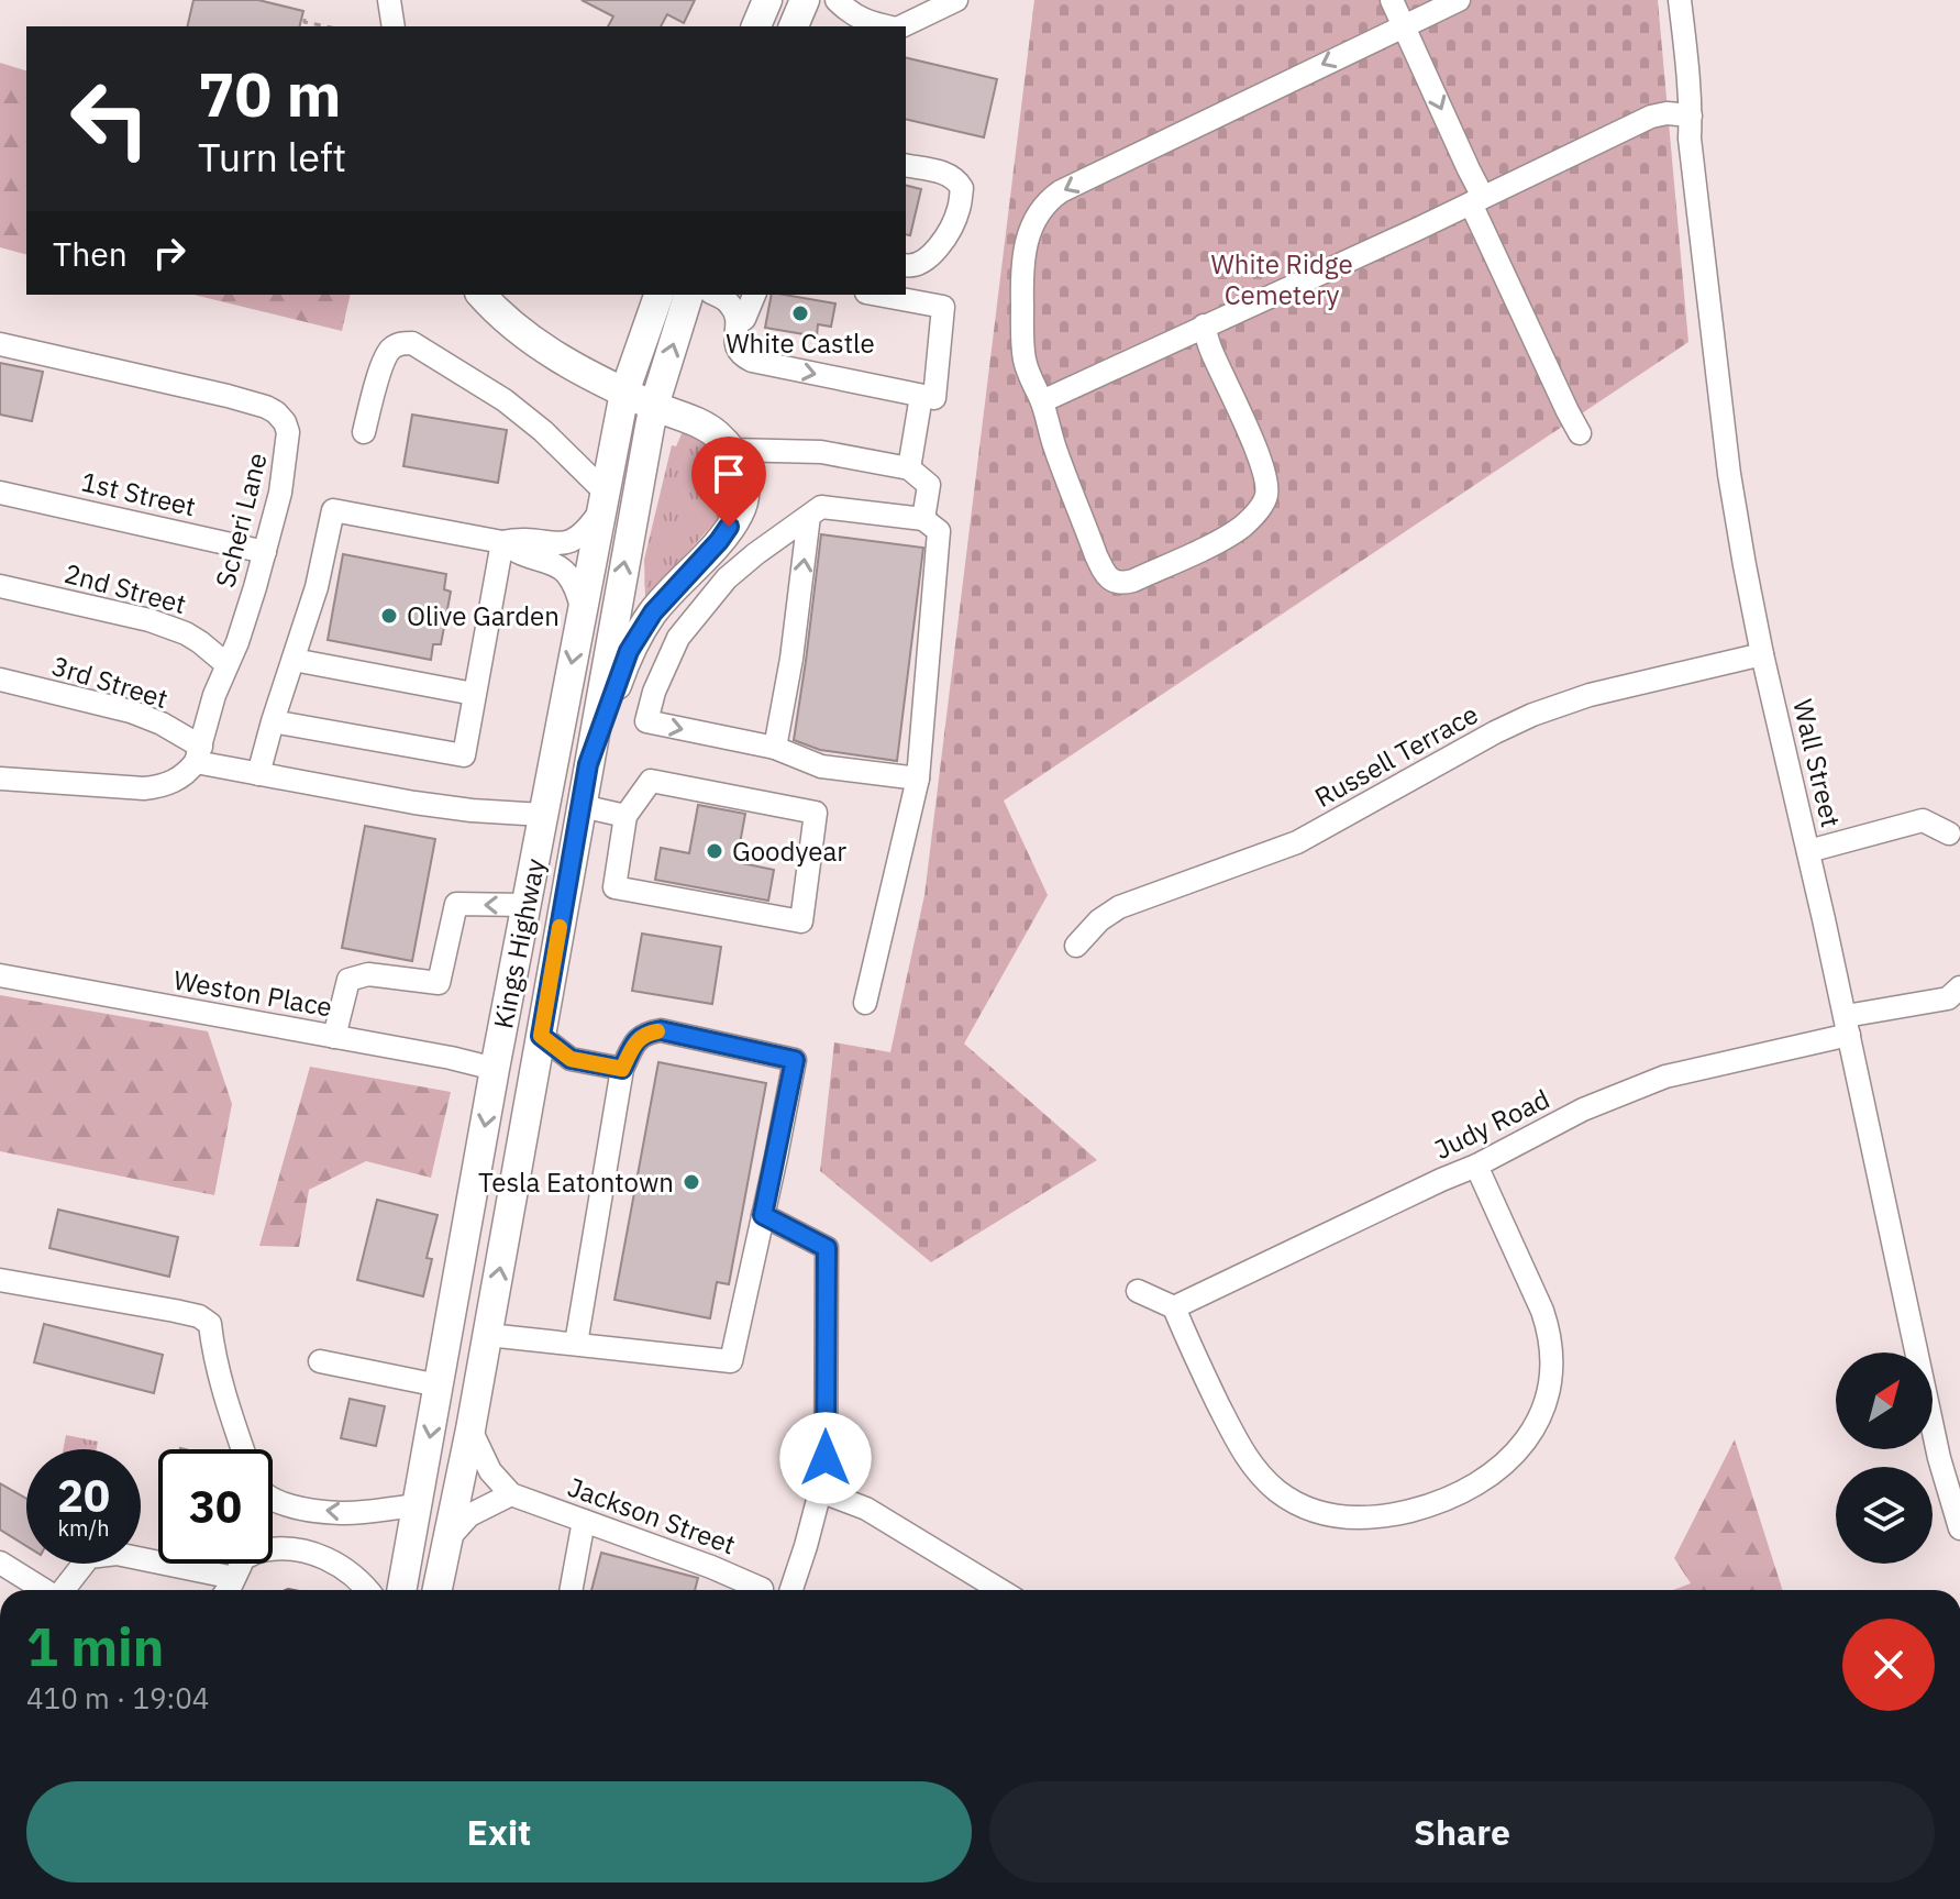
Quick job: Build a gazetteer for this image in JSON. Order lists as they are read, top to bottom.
{
  "streets": {
    "main road": ["Kings Highway"],
    "street": [
      "1st Street",
      "Scheri Lane",
      "2nd Street",
      "3rd Street",
      "Russell Terrace",
      "Wall Street",
      "Weston Place",
      "Judy Road",
      "Jackson Street"
    ]
  },
  "crossings": [
    ["1st Street", "Scheri Lane"],
    ["Scheri Lane", "2nd Street"],
    ["Scheri Lane", "3rd Street"],
    ["Russell Terrace", "Wall Street"],
    ["Wall Street", "Judy Road"],
    ["Kings Highway", "Weston Place"]
  ],
  "parks": ["White Ridge Cemetery"],
  "places": [
    "White Castle",
    "Olive Garden",
    "Goodyear",
    "Tesla Eatontown"
  ],
  "north": "top right",
  "page": {
    "turn": ["70 m", "Turn left"],
    "then": "Then",
    "speed": "20 km/h",
    "limit": "30",
    "heading": ["1 min", "410 m · 19:04"],
    "buttons": ["Exit", "Share"]
  }
}
